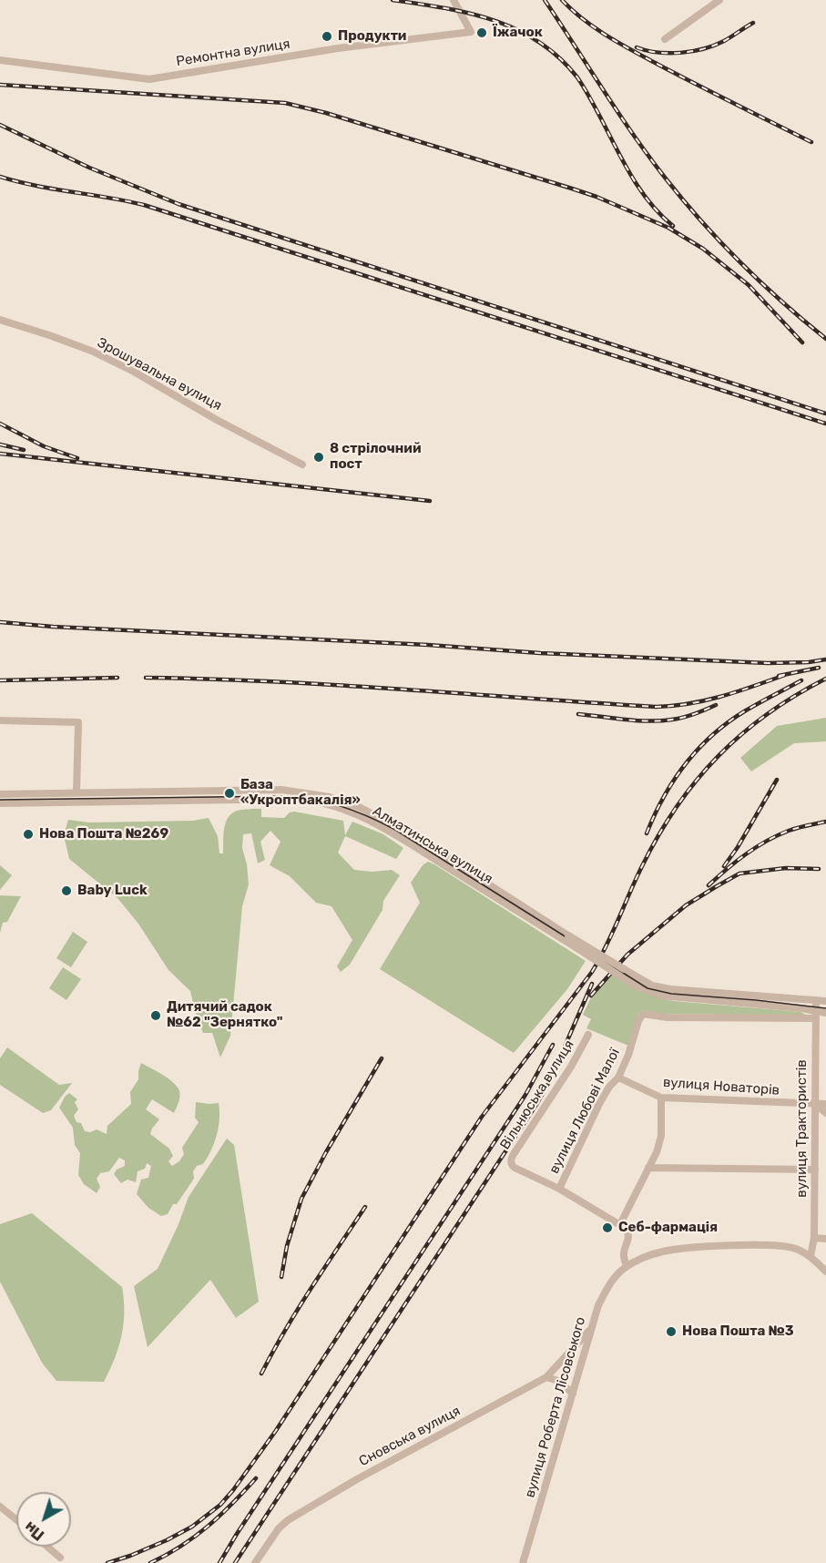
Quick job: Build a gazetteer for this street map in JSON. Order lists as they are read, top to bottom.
{
  "streets": {
    "street": [
      "Ремонтна вулиця",
      "Зрошувальна вулиця",
      "Алматинська вулиця",
      "вулиця Новаторів",
      "Вільнюська вулиця",
      "вулиця Любові Малої",
      "вулиця Трактористів",
      "вулиця Роберта Лісовського",
      "Сновська вулиця"
    ]
  },
  "crossings": [
    ["Алматинська вулиця", "вулиця Любові Малої"],
    ["Алматинська вулиця", "вулиця Трактористів"],
    ["вулиця Новаторів", "вулиця Любові Малої"],
    ["вулиця Новаторів", "вулиця Трактористів"],
    ["Вільнюська вулиця", "вулиця Любові Малої"],
    ["вулиця Роберта Лісовського", "Сновська вулиця"]
  ],
  "places": [
    "Їжачок",
    "Продукти",
    "8 стрілочний пост",
    "База «Укроптбакалія»",
    "Нова Пошта №269",
    "Baby Luck",
    "Дитячий садок №62 \"Зернятко\"",
    "Себ-фармація",
    "Нова Пошта №3"
  ],
  "north": "bottom left"
}
